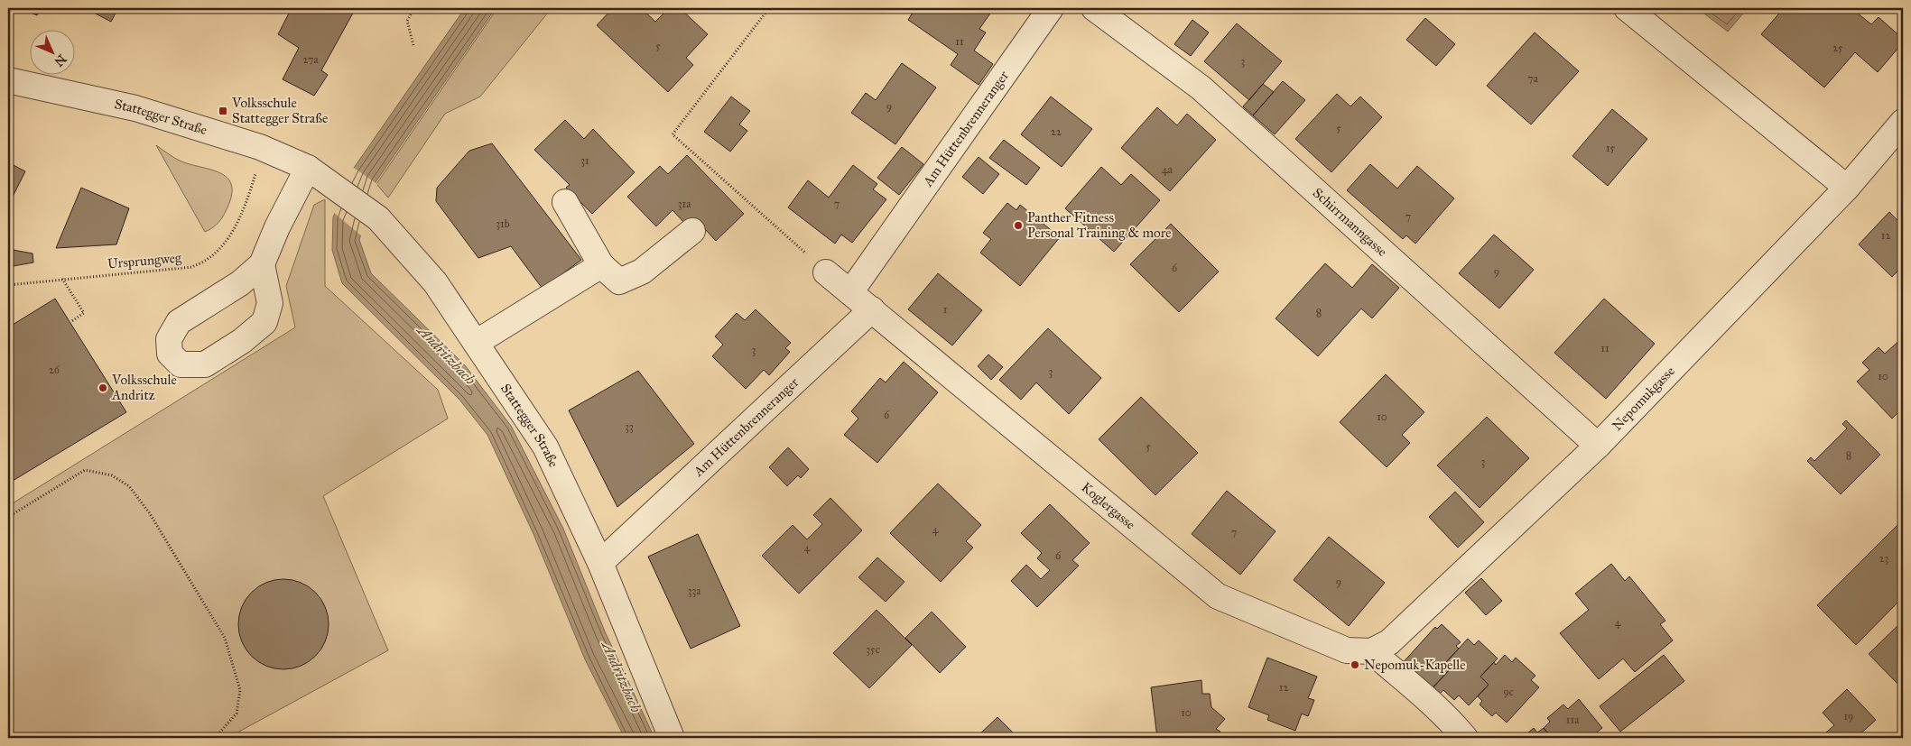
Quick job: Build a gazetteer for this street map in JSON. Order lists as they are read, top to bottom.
{
  "streets": {
    "street": [
      "Stattegger Straße",
      "Am Hüttenbrenneranger",
      "Schirrmanngasse",
      "Nepomukgasse",
      "Koglergasse"
    ],
    "path": ["Ursprungweg"]
  },
  "crossings": [
    ["Stattegger Straße", "Am Hüttenbrenneranger"],
    ["Am Hüttenbrenneranger", "Koglergasse"],
    ["Schirrmanngasse", "Nepomukgasse"],
    ["Nepomukgasse", "Koglergasse"]
  ],
  "water": ["Andritzbach"],
  "places": {
    "transit": ["Volksschule Stattegger Straße"],
    "other": ["Panther Fitness Personal Training & more", "Volksschule Andritz", "Nepomuk-Kapelle"]
  },
  "house_numbers": [
    "11",
    "5",
    "25",
    "27a",
    "3",
    "7a",
    "9",
    "5",
    "22",
    "15",
    "31",
    "4a",
    "31a",
    "7",
    "7",
    "31b",
    "12",
    "6",
    "9",
    "1",
    "8",
    "11",
    "3",
    "26",
    "3",
    "10",
    "6",
    "10",
    "33",
    "5",
    "8",
    "3",
    "4",
    "7",
    "4",
    "6",
    "23",
    "9",
    "33a",
    "4",
    "35c",
    "12",
    "9c",
    "10",
    "19",
    "11a"
  ],
  "north": "bottom right"
}
